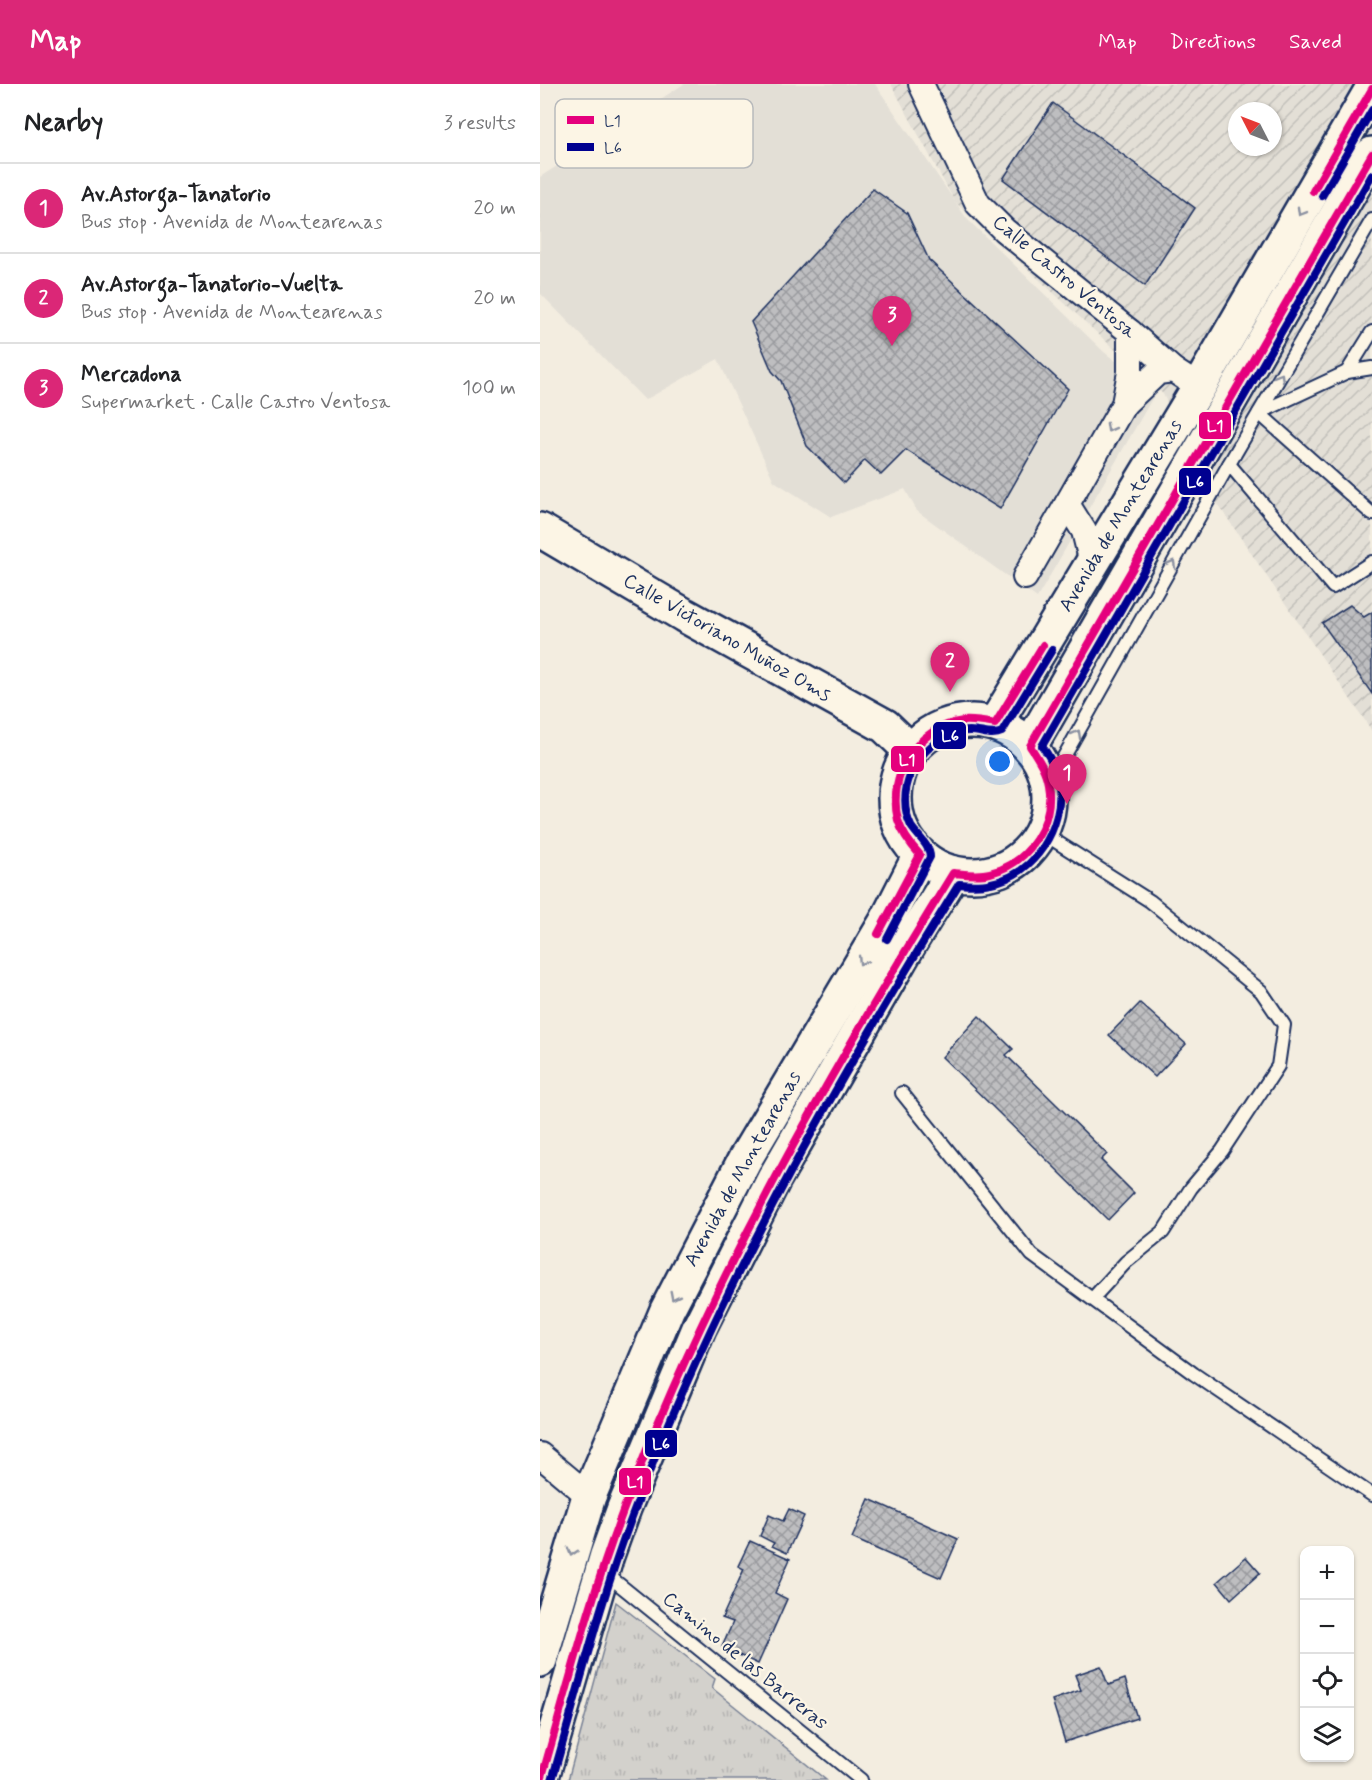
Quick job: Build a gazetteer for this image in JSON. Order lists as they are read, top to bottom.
{
  "streets": {
    "main road": ["Avenida de Montearenas", "Calle Victoriano Muñoz Oms"],
    "street": ["Calle Castro Ventosa"],
    "lane": ["Camino de las Barreras"]
  },
  "crossings": [
    ["Calle Castro Ventosa", "Avenida de Montearenas"],
    ["Avenida de Montearenas", "Calle Victoriano Muñoz Oms"],
    ["Avenida de Montearenas", "Camino de las Barreras"]
  ],
  "lines": ["transit line L1", "transit line L6"],
  "legend": ["L1", "L6"],
  "north": "top left",
  "page": {
    "header": "Map",
    "nav": ["Map", "Directions", "Saved"],
    "heading": ["Nearby", "3 results"],
    "list": [
      {
        "mark": "1",
        "name": "Av.Astorga-Tanatorio",
        "note": "Bus stop · Avenida de Montearenas",
        "value": "20 m"
      },
      {
        "mark": "2",
        "name": "Av.Astorga-Tanatorio-Vuelta",
        "note": "Bus stop · Avenida de Montearenas",
        "value": "20 m"
      },
      {
        "mark": "3",
        "name": "Mercadona",
        "note": "Supermarket · Calle Castro Ventosa",
        "value": "100 m"
      }
    ],
    "pins": ["3", "2", "1"],
    "map_buttons": ["+", "−"]
  }
}
